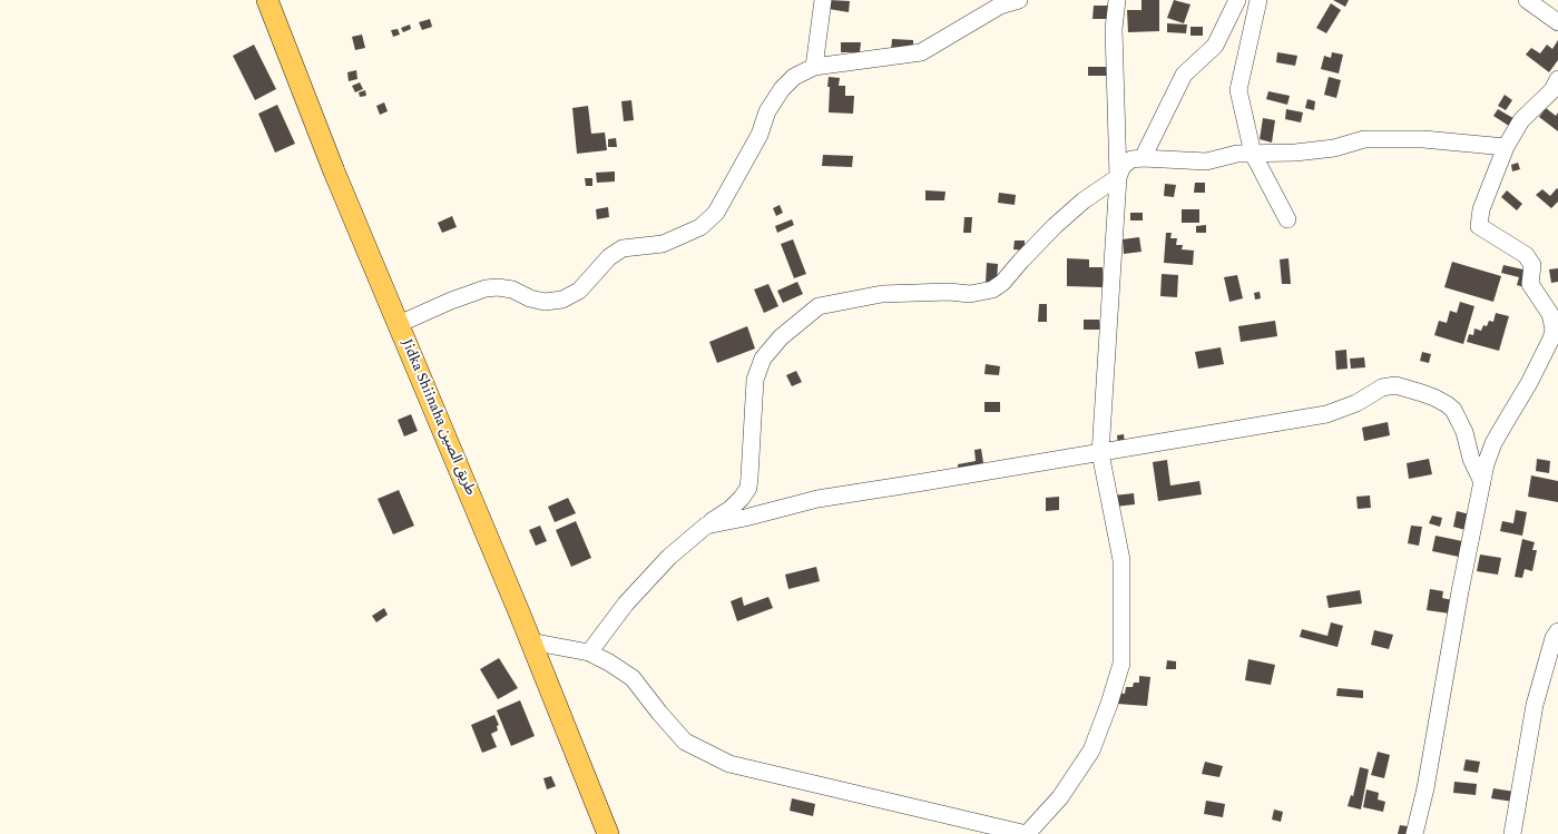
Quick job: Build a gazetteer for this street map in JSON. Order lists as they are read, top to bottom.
{
  "streets": {
    "main road": ["Jidka Shiinaha طريق الصين"]
  }
}
